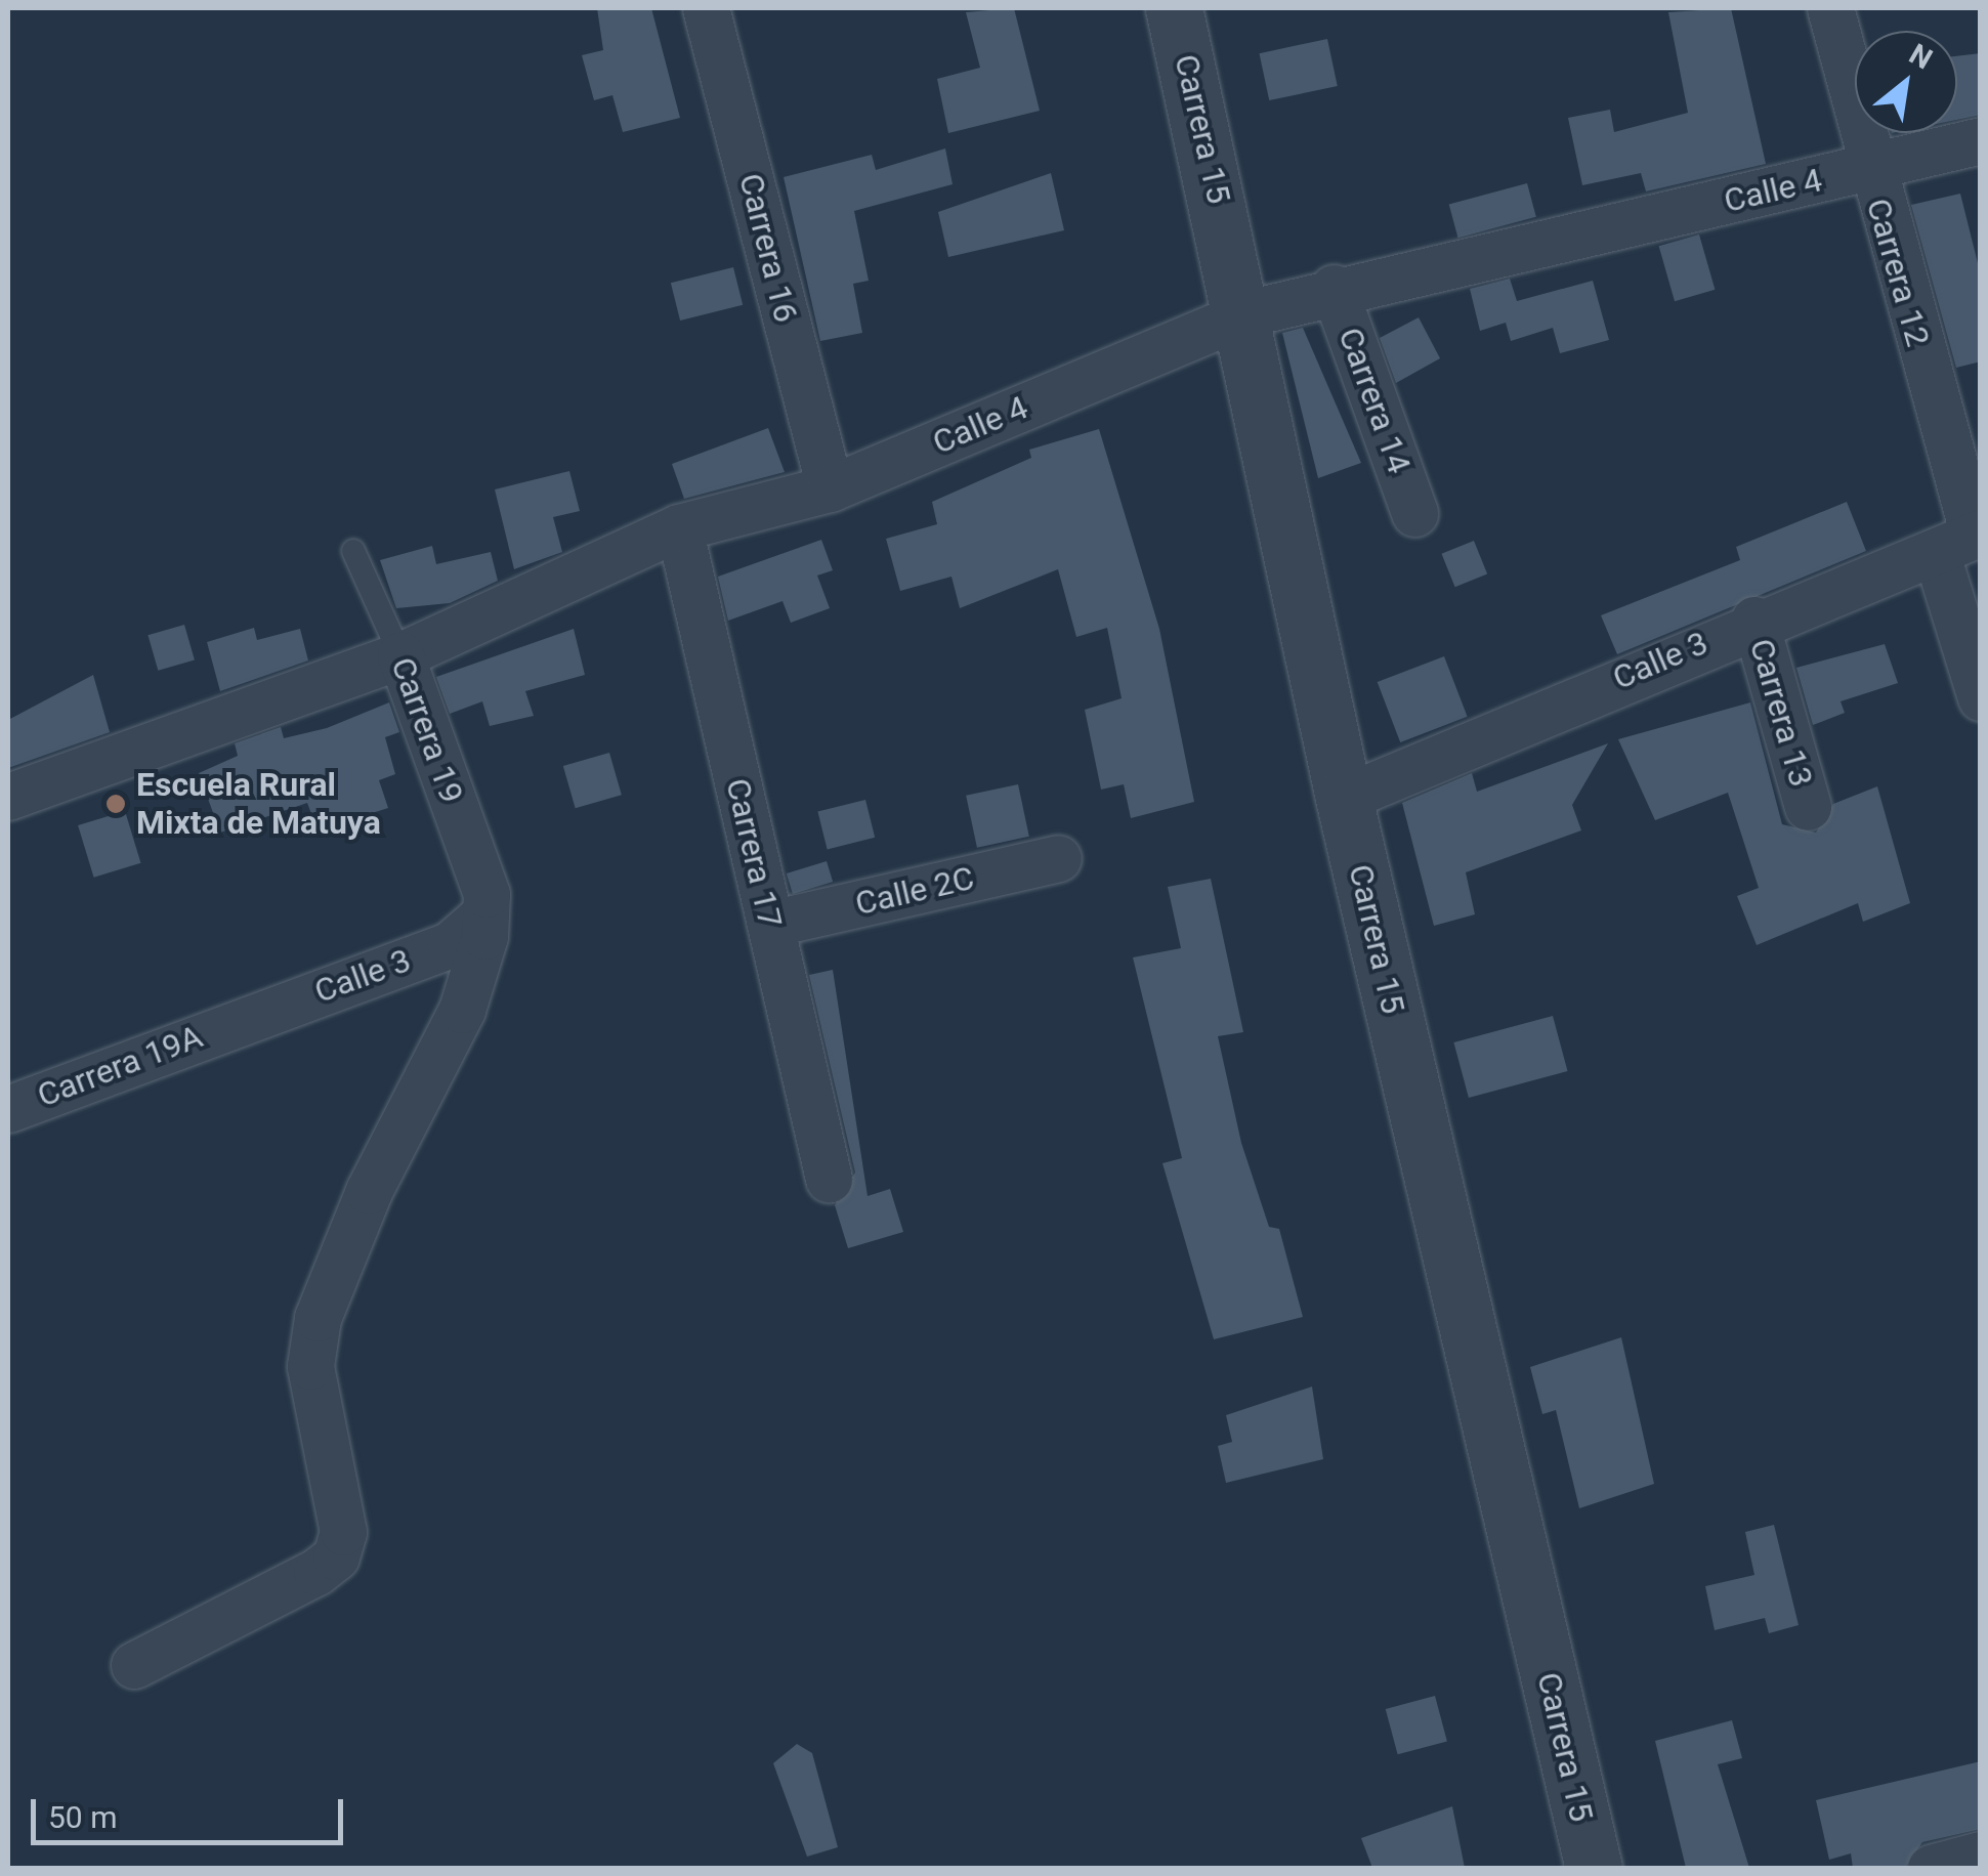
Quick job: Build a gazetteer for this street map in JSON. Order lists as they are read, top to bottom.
{
  "streets": {
    "street": [
      "Carrera 15",
      "Calle 4",
      "Carrera 16",
      "Carrera 12",
      "Carrera 14",
      "Calle 3",
      "Carrera 13",
      "Carrera 19",
      "Carrera 17",
      "Calle 2C",
      "Carrera 19A"
    ]
  },
  "crossings": [
    ["Carrera 15", "Calle 4"],
    ["Carrera 15", "Calle 3"],
    ["Calle 4", "Carrera 16"],
    ["Calle 4", "Carrera 12"],
    ["Calle 4", "Carrera 14"],
    ["Calle 4", "Carrera 19"],
    ["Calle 4", "Carrera 17"],
    ["Carrera 12", "Calle 3"],
    ["Calle 3", "Carrera 13"],
    ["Calle 3", "Carrera 19"],
    ["Calle 3", "Carrera 19A"],
    ["Carrera 17", "Calle 2C"]
  ],
  "places": ["Escuela Rural Mixta de Matuya"],
  "scale_bar": "50 m",
  "north": "top right"
}
